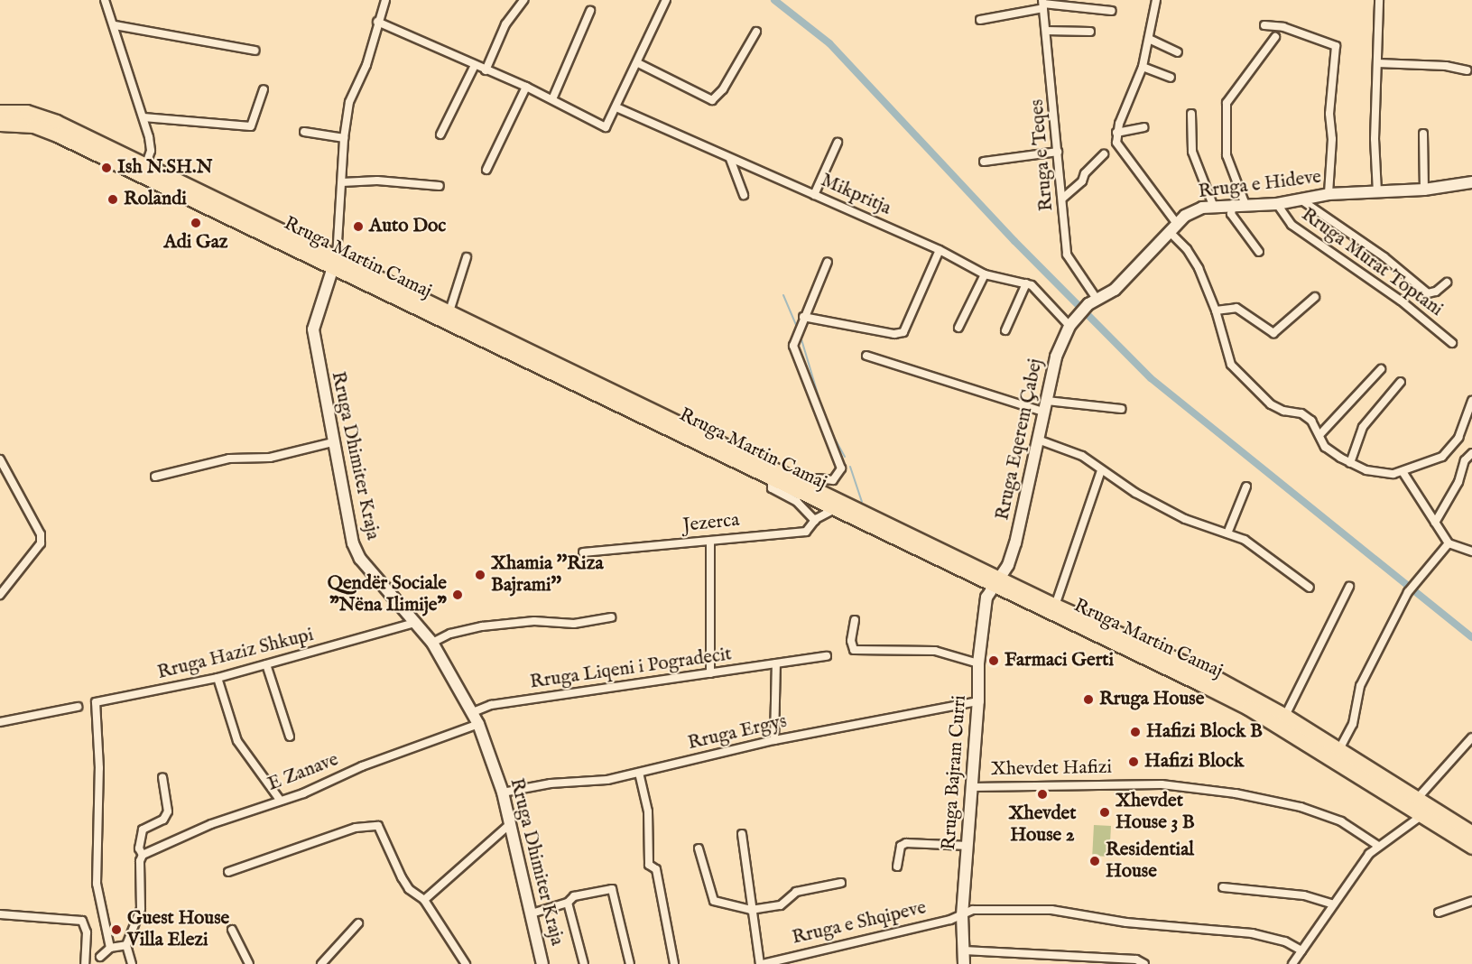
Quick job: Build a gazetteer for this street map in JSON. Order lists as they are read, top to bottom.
{
  "streets": {
    "highway": ["Rruga Martin Camaj"],
    "main road": [
      "Rruga e Hideve",
      "Rruga Eqerem Çabej",
      "Rruga Dhimiter Kraja",
      "Rruga Bajram Curri"
    ],
    "street": [
      "Rruga e Teqes",
      "Mikpritja",
      "Rruga Murat Toptani",
      "Jezerca",
      "Rruga Haziz Shkupi",
      "Rruga Liqeni i Pogradecit",
      "Rruga Ergys",
      "Xhevdet Hafizi",
      "E Zanave",
      "Rruga e Shqipeve"
    ]
  },
  "crossings": [
    ["Rruga e Teqes", "Rruga e Hideve"],
    ["Rruga e Teqes", "Rruga Eqerem Çabej"],
    ["Rruga e Hideve", "Rruga Murat Toptani"],
    ["Rruga e Hideve", "Rruga Eqerem Çabej"],
    ["Mikpritja", "Rruga Eqerem Çabej"],
    ["Rruga Martin Camaj", "Rruga Eqerem Çabej"],
    ["Rruga Martin Camaj", "Rruga Dhimiter Kraja"],
    ["Rruga Martin Camaj", "Jezerca"],
    ["Rruga Martin Camaj", "Rruga Bajram Curri"],
    ["Rruga Eqerem Çabej", "Rruga Bajram Curri"],
    ["Rruga Dhimiter Kraja", "Rruga Haziz Shkupi"],
    ["Rruga Dhimiter Kraja", "Rruga Liqeni i Pogradecit"],
    ["Rruga Dhimiter Kraja", "Rruga Ergys"],
    ["Rruga Dhimiter Kraja", "E Zanave"],
    ["Rruga Ergys", "Rruga Bajram Curri"],
    ["Xhevdet Hafizi", "Rruga Bajram Curri"],
    ["Rruga Bajram Curri", "Rruga e Shqipeve"]
  ],
  "places": [
    "Ish N.SH.N",
    "Rolandi",
    "Adi Gaz",
    "Auto Doc",
    "Xhamia ''Riza Bajrami''",
    "Qendër Sociale \"Nëna Ilimije\"",
    "Farmaci Gerti",
    "Rruga House",
    "Hafizi Block B",
    "Hafizi Block",
    "Xhevdet House 2",
    "Xhevdet House 3 B",
    "Residential House",
    "Guest House Villa Elezi"
  ]
}
